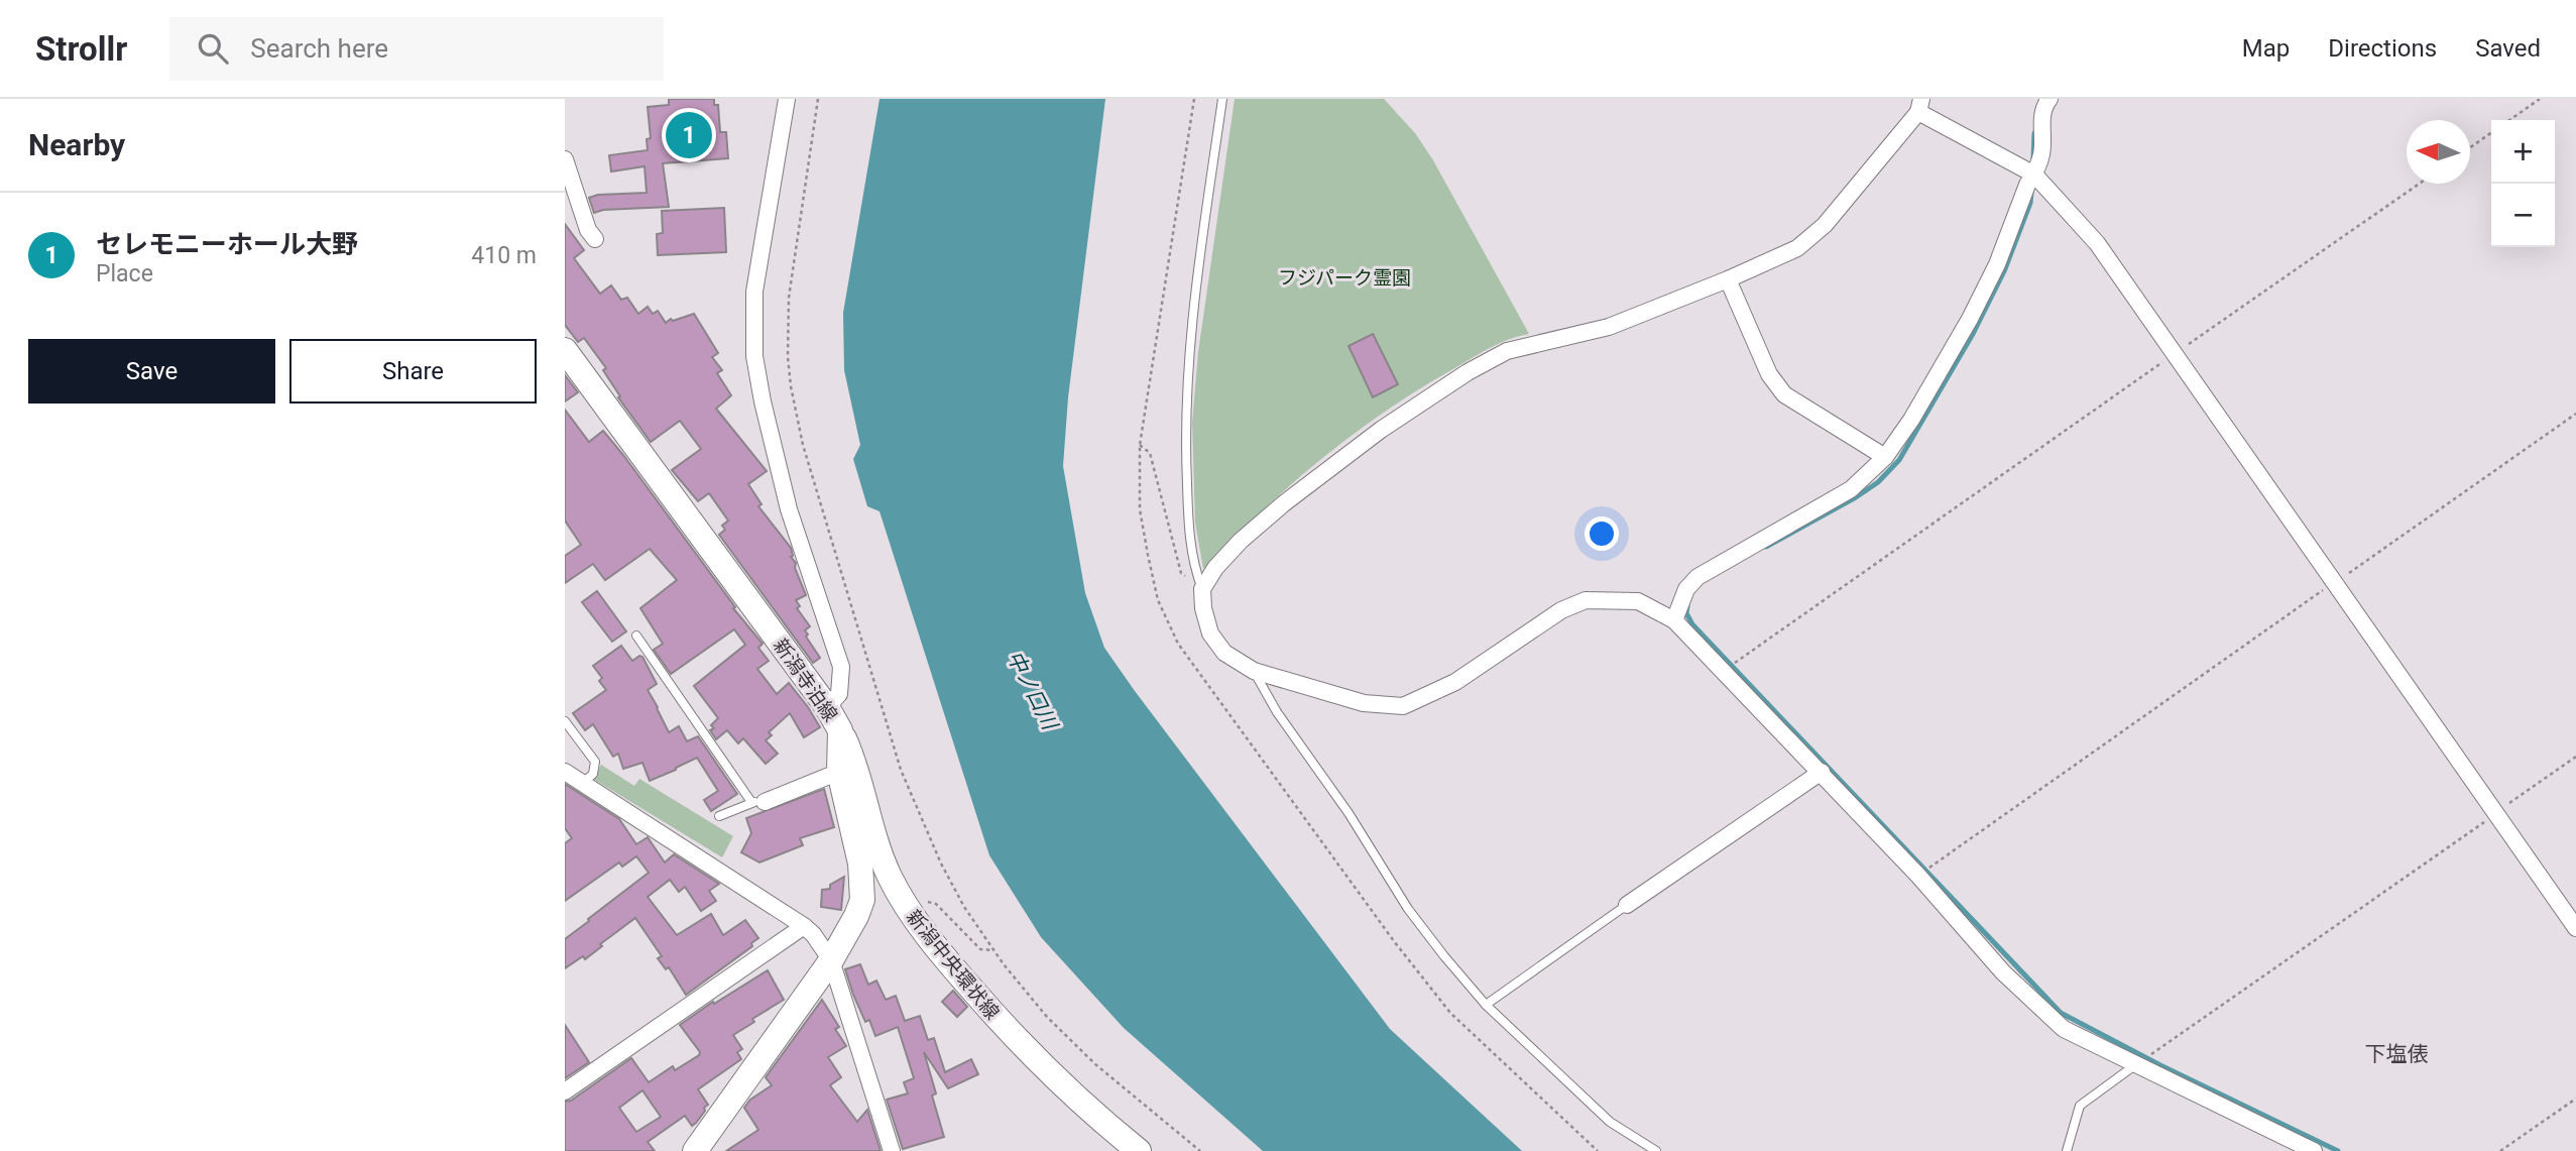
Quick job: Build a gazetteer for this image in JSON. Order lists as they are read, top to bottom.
{
  "streets": {
    "main road": ["新潟寺泊線", "新潟中央環状線"]
  },
  "crossings": [
    ["新潟寺泊線", "新潟中央環状線"]
  ],
  "districts": ["下塩俵"],
  "water": ["中ノ口川"],
  "parks": ["フジパーク霊園"],
  "north": "left",
  "page": {
    "header": "Strollr",
    "search": "Search here",
    "nav": ["Map", "Directions", "Saved"],
    "heading": "Nearby",
    "pins": "1",
    "map_buttons": ["+", "−"],
    "list": [
      {
        "mark": "1",
        "name": "セレモニーホール大野",
        "note": "Place",
        "value": "410 m"
      }
    ],
    "buttons": ["Save", "Share"]
  }
}
